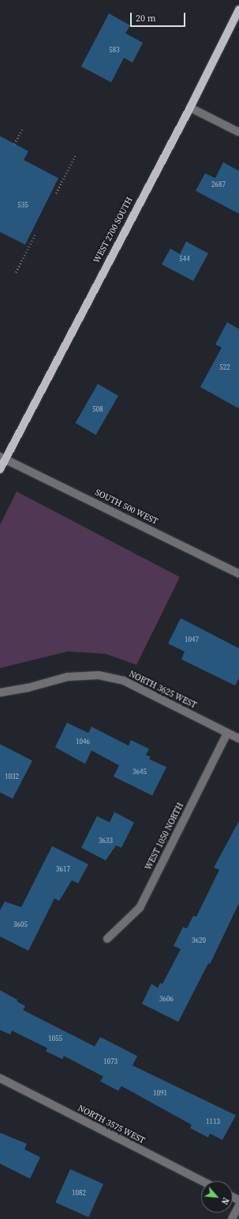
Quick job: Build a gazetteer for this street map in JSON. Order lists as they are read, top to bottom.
{
  "streets": {
    "main road": ["WEST 2700 SOUTH"],
    "street": [
      "SOUTH 500 WEST",
      "NORTH 3625 WEST",
      "WEST 1050 NORTH",
      "NORTH 3575 WEST"
    ]
  },
  "crossings": [
    ["WEST 2700 SOUTH", "SOUTH 500 WEST"],
    ["NORTH 3625 WEST", "WEST 1050 NORTH"]
  ],
  "house_numbers": [
    "583",
    "2687",
    "535",
    "544",
    "522",
    "508",
    "1047",
    "1046",
    "3645",
    "1032",
    "3633",
    "3617",
    "3605",
    "3620",
    "3606",
    "1055",
    "1073",
    "1091",
    "1113",
    "1082"
  ],
  "scale_bar": "20 m",
  "north": "bottom right"
}
